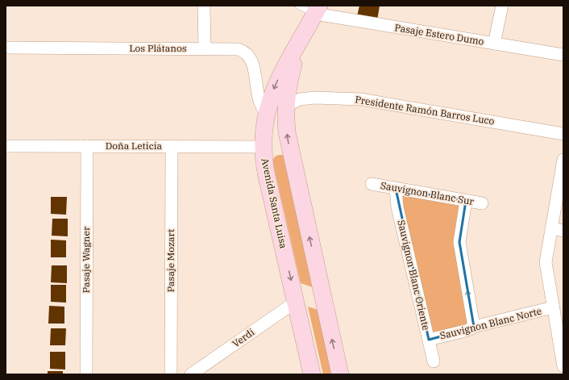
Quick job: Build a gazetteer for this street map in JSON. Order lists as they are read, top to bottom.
{
  "streets": {
    "main road": ["Avenida Santa Luisa"],
    "street": [
      "Pasaje Estero Dumo",
      "Los Plátanos",
      "Presidente Ramón Barros Luco",
      "Doña Leticia",
      "Sauvignon Blanc Sur",
      "Pasaje Wagner",
      "Pasaje Mozart",
      "Sauvignon Blanc Oriente",
      "Sauvignon Blanc Norte",
      "Verdi"
    ]
  },
  "crossings": [
    ["Pasaje Estero Dumo", "Avenida Santa Luisa"],
    ["Los Plátanos", "Avenida Santa Luisa"],
    ["Presidente Ramón Barros Luco", "Avenida Santa Luisa"],
    ["Doña Leticia", "Avenida Santa Luisa"],
    ["Doña Leticia", "Pasaje Wagner"],
    ["Doña Leticia", "Pasaje Mozart"],
    ["Sauvignon Blanc Sur", "Sauvignon Blanc Oriente"],
    ["Avenida Santa Luisa", "Verdi"],
    ["Sauvignon Blanc Oriente", "Sauvignon Blanc Norte"]
  ]
}
